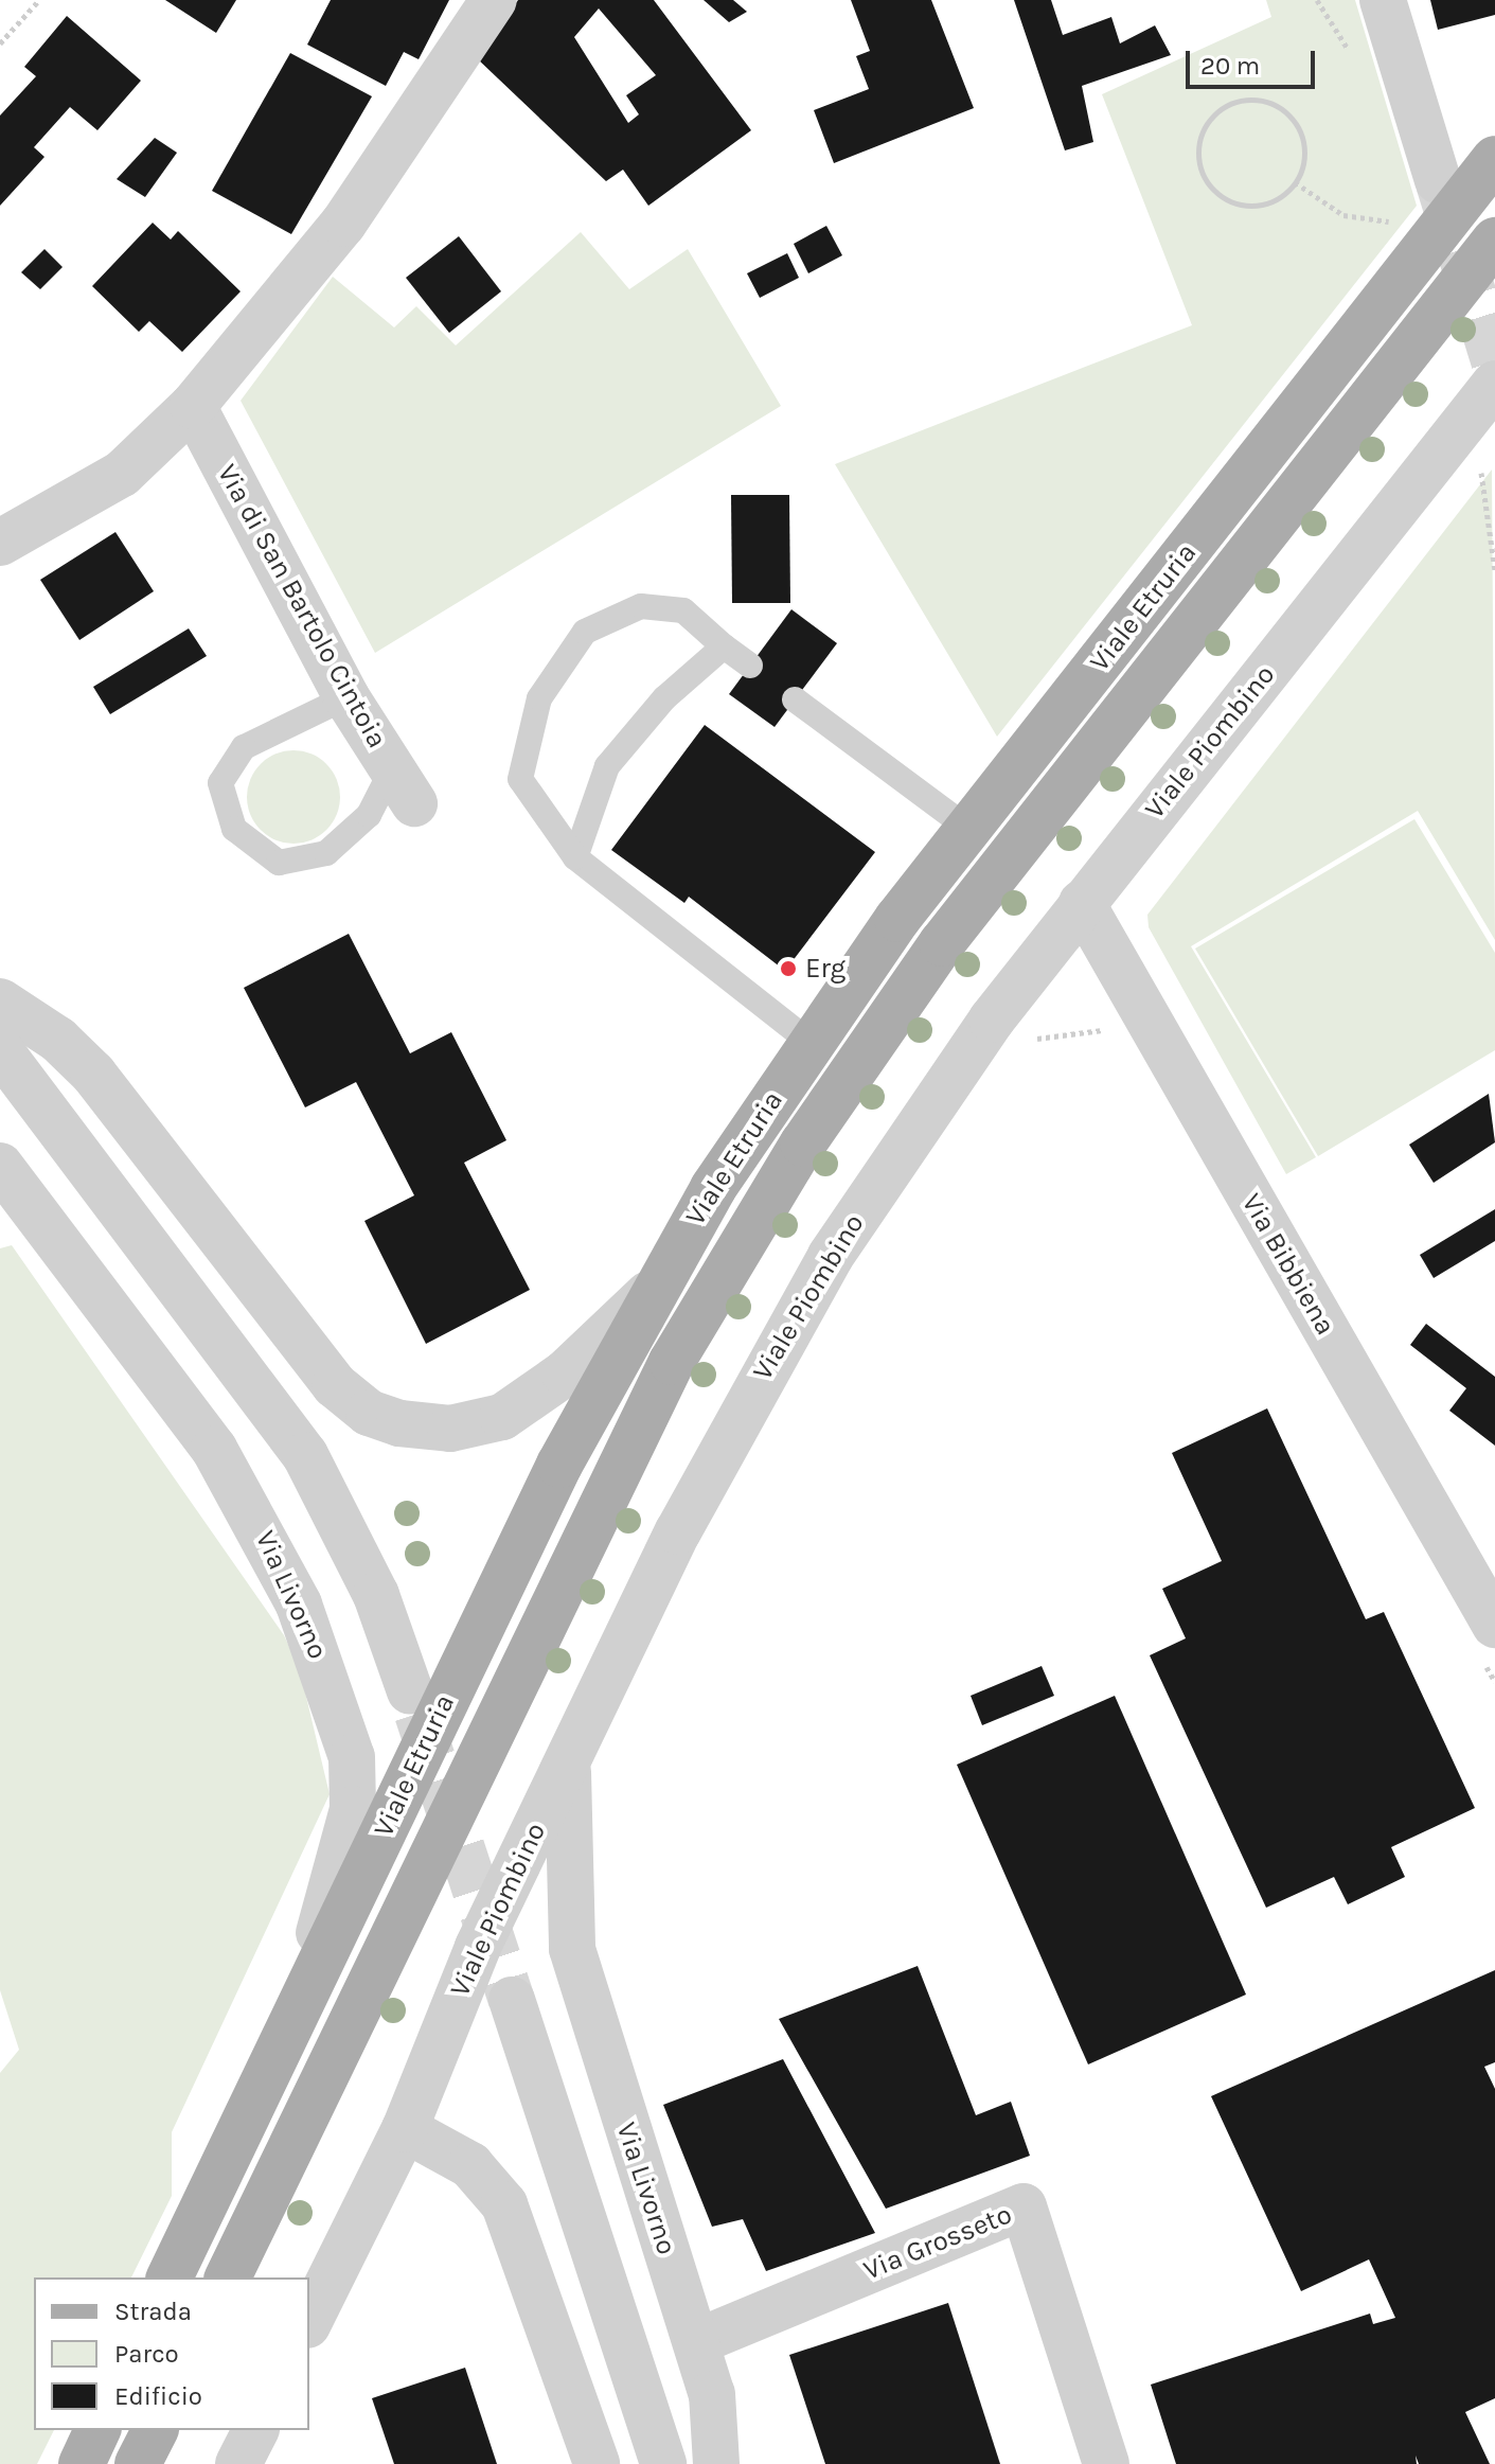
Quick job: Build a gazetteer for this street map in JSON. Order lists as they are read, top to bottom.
{
  "streets": {
    "main road": ["Viale Etruria"],
    "street": [
      "Via di San Bartolo Cintoia",
      "Viale Piombino",
      "Via Bibbiena",
      "Via Livorno",
      "Via Grosseto"
    ]
  },
  "crossings": [
    ["Viale Etruria", "Via Livorno"],
    ["Viale Piombino", "Via Bibbiena"],
    ["Viale Piombino", "Via Livorno"],
    ["Via Livorno", "Via Grosseto"]
  ],
  "places": ["Erg"],
  "legend": ["Strada", "Parco", "Edificio"],
  "scale_bar": "20 m"
}
